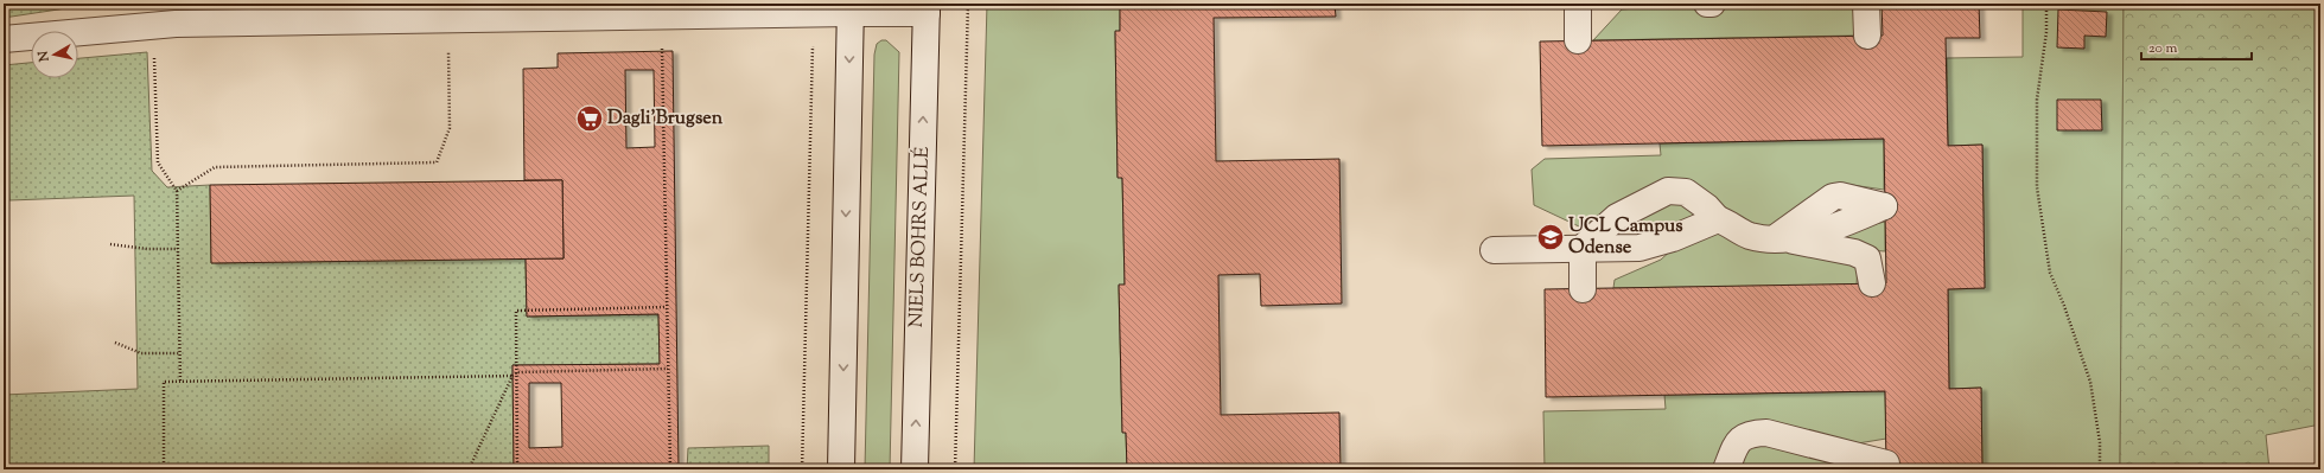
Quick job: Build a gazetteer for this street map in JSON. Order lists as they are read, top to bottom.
{
  "streets": {
    "street": ["NIELS BOHRS ALLÉ"]
  },
  "places": {
    "supermarket": ["Dagli'Brugsen"],
    "school or university": ["UCL Campus Odense"]
  },
  "scale_bar": "20 m",
  "north": "left"
}
